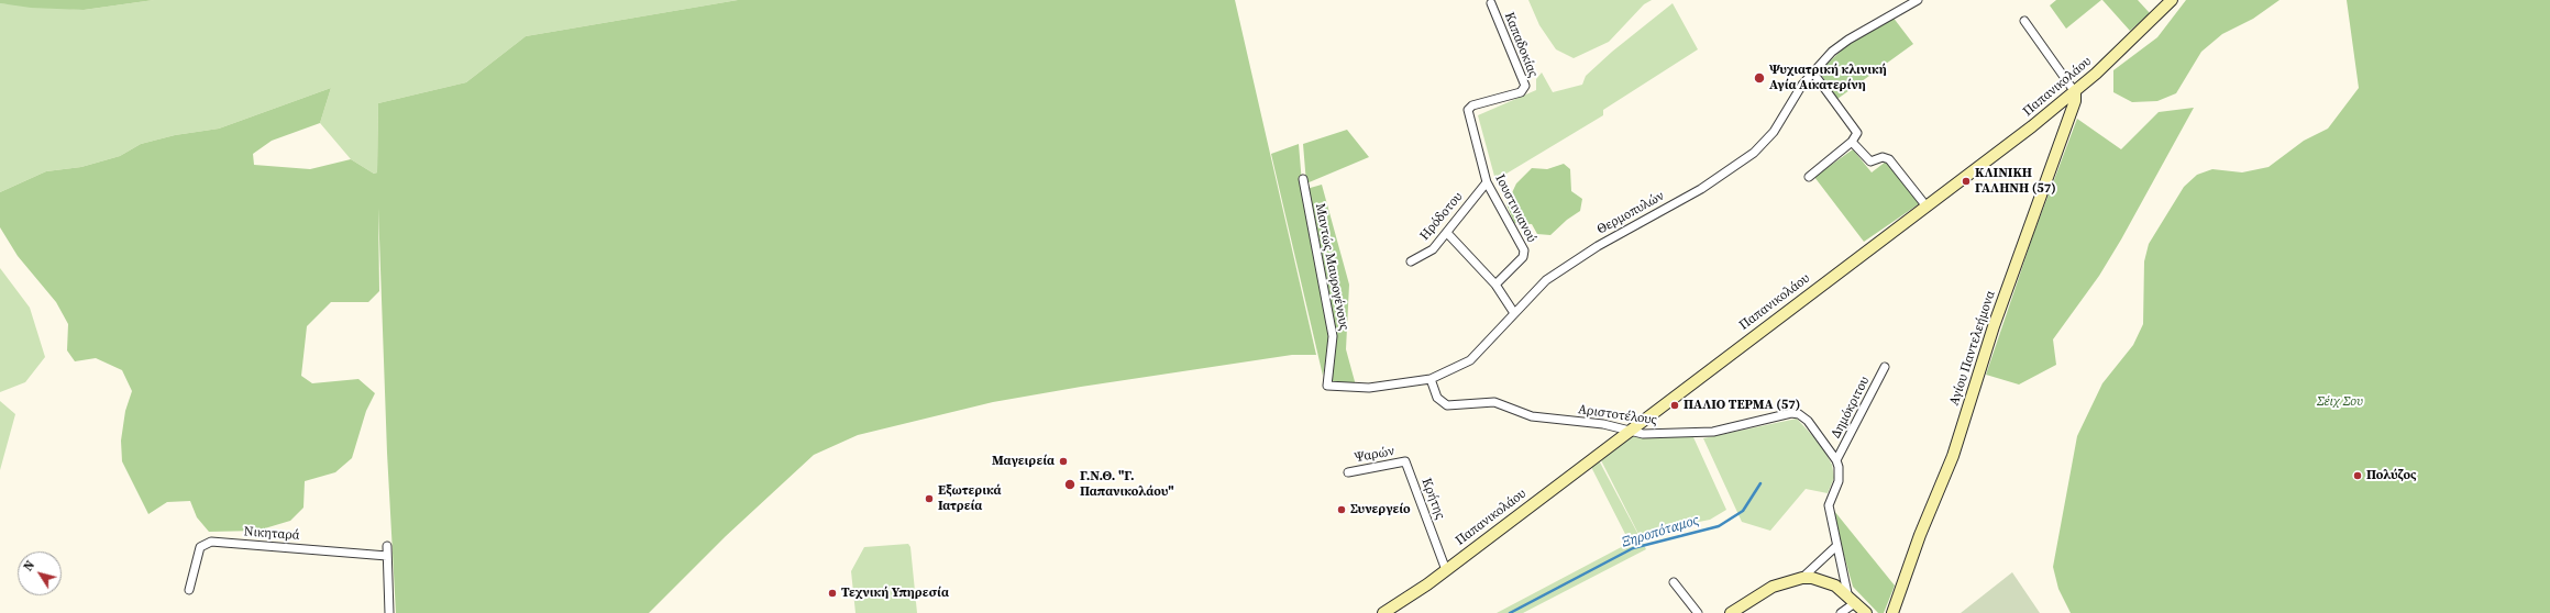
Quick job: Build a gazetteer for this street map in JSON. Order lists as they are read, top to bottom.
{
  "streets": {
    "main road": ["Παπανικολάου", "Αγίου Παντελεήμονα"],
    "street": [
      "Καπαδοκίας",
      "Ιουστινιανού",
      "Θερμοπυλών",
      "Ηρόδοτου",
      "Μαντώς Μαυρογένους",
      "Δημόκριτου",
      "Αριστοτέλους",
      "Ψαρών",
      "Κρήτης",
      "Νικηταρά"
    ]
  },
  "crossings": [
    ["Καπαδοκίας", "Ιουστινιανού"],
    ["Παπανικολάου", "Αγίου Παντελεήμονα"],
    ["Παπανικολάου", "Αριστοτέλους"],
    ["Παπανικολάου", "Κρήτης"],
    ["Ιουστινιανού", "Ηρόδοτου"],
    ["Θερμοπυλών", "Μαντώς Μαυρογένους"],
    ["Θερμοπυλών", "Αριστοτέλους"],
    ["Δημόκριτου", "Αριστοτέλους"],
    ["Ψαρών", "Κρήτης"]
  ],
  "water": ["Ξηροπόταμος"],
  "parks": ["Σέιχ Σου"],
  "places": [
    "Ψυχιατρική κλινική Αγία Αικατερίνη",
    "ΚΛΙΝΙΚΗ ΓΑΛΗΝΗ (57)",
    "ΠΑΛΙΟ ΤΕΡΜΑ (57)",
    "Μαγειρεία",
    "Πολύζος",
    "Γ.Ν.Θ. \"Γ. Παπανικολάου\"",
    "Εξωτερικά Ιατρεία",
    "Συνεργείο",
    "Τεχνική Υπηρεσία"
  ],
  "north": "top left"
}
